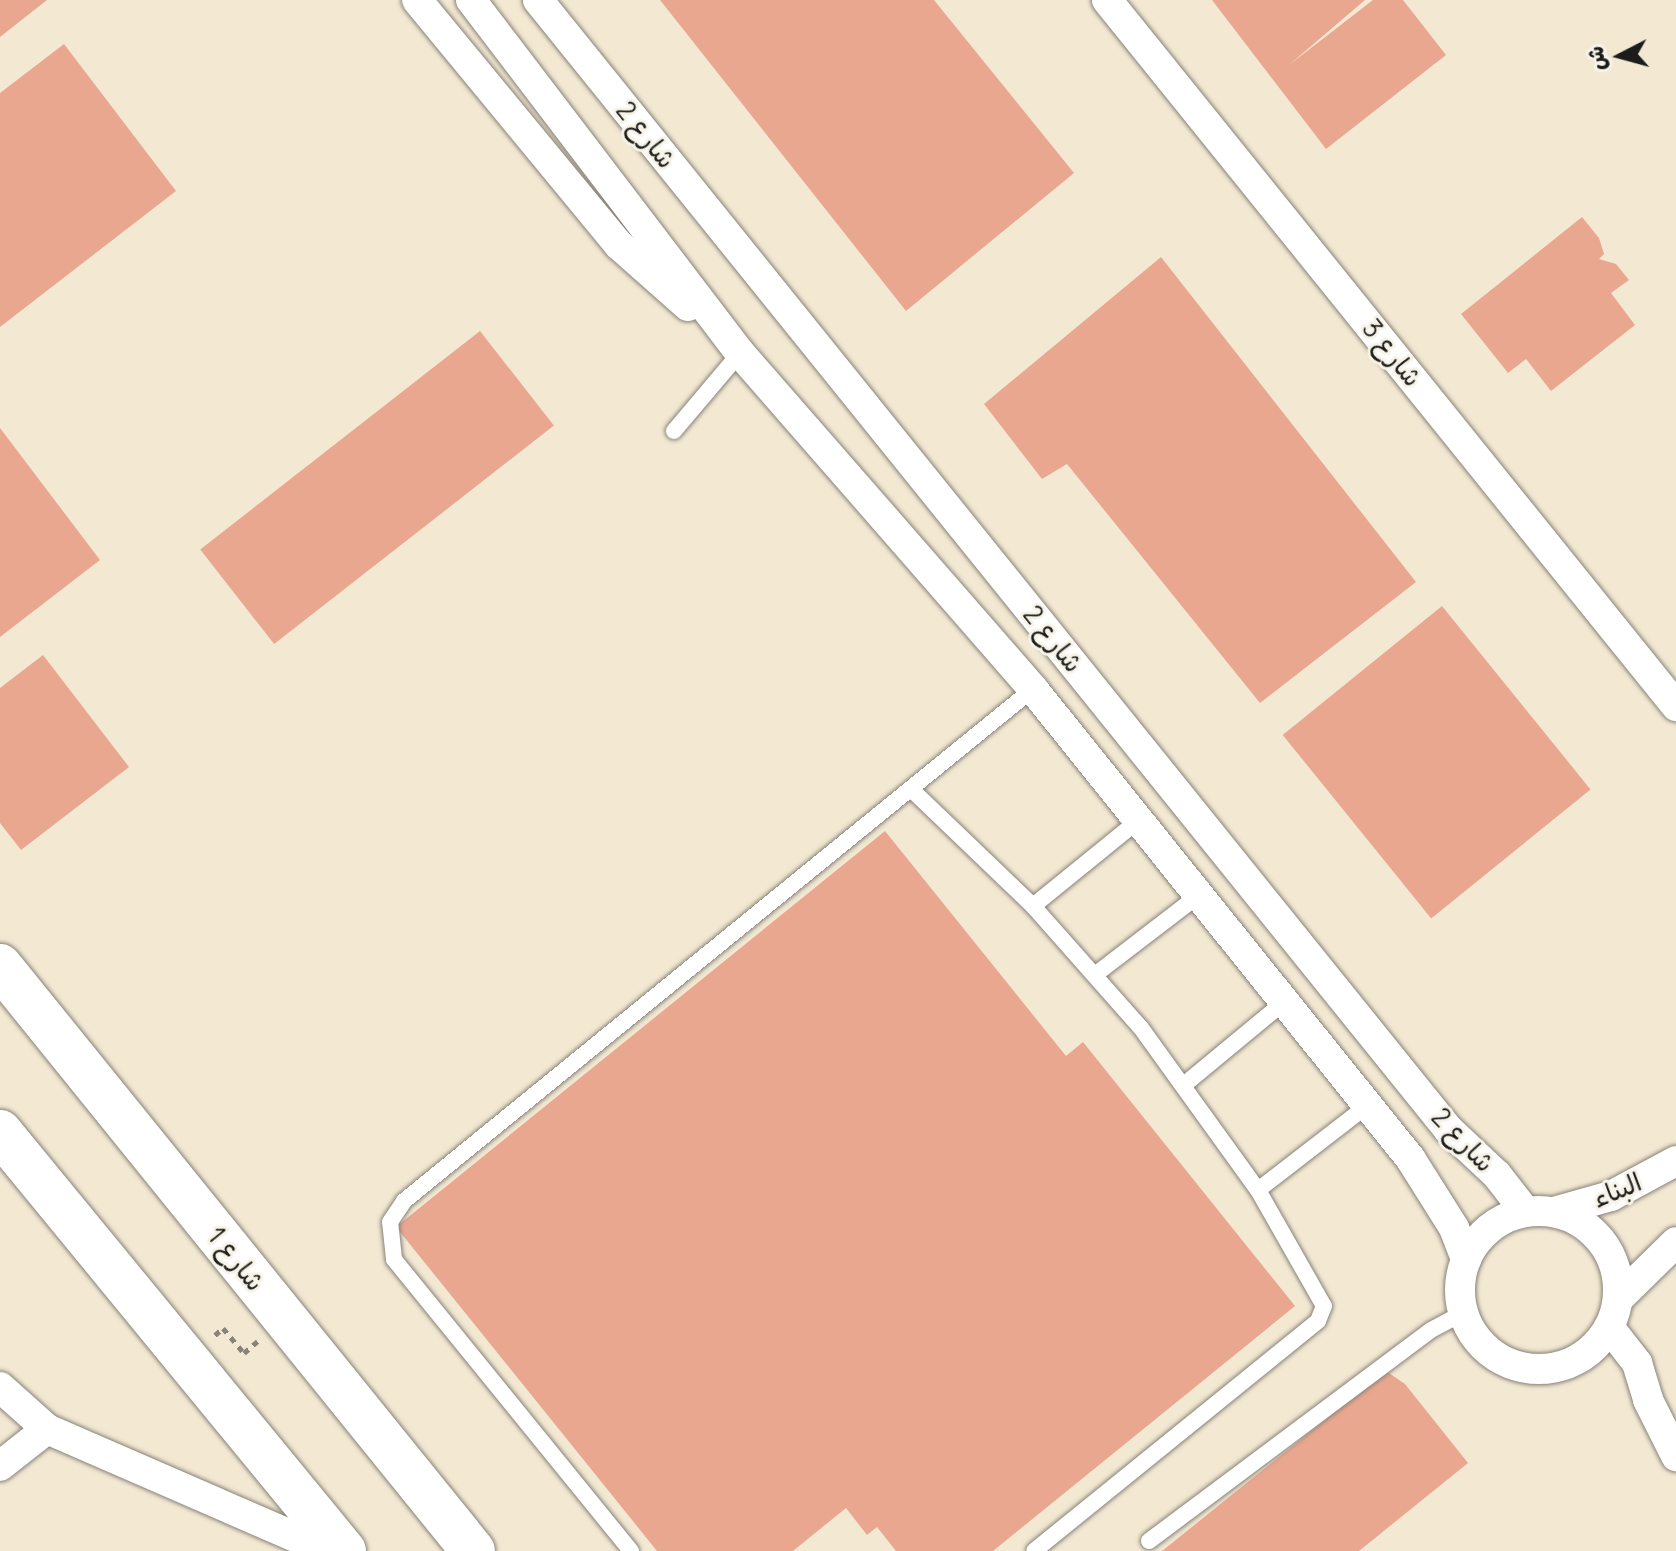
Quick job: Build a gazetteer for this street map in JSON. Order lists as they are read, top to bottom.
{
  "streets": {
    "street": [
      "شارع 2",
      "شارع 3",
      "البناء",
      "شارع 1"
    ]
  },
  "crossings": [
    ["شارع 2", "البناء"]
  ],
  "north": "left"
}
